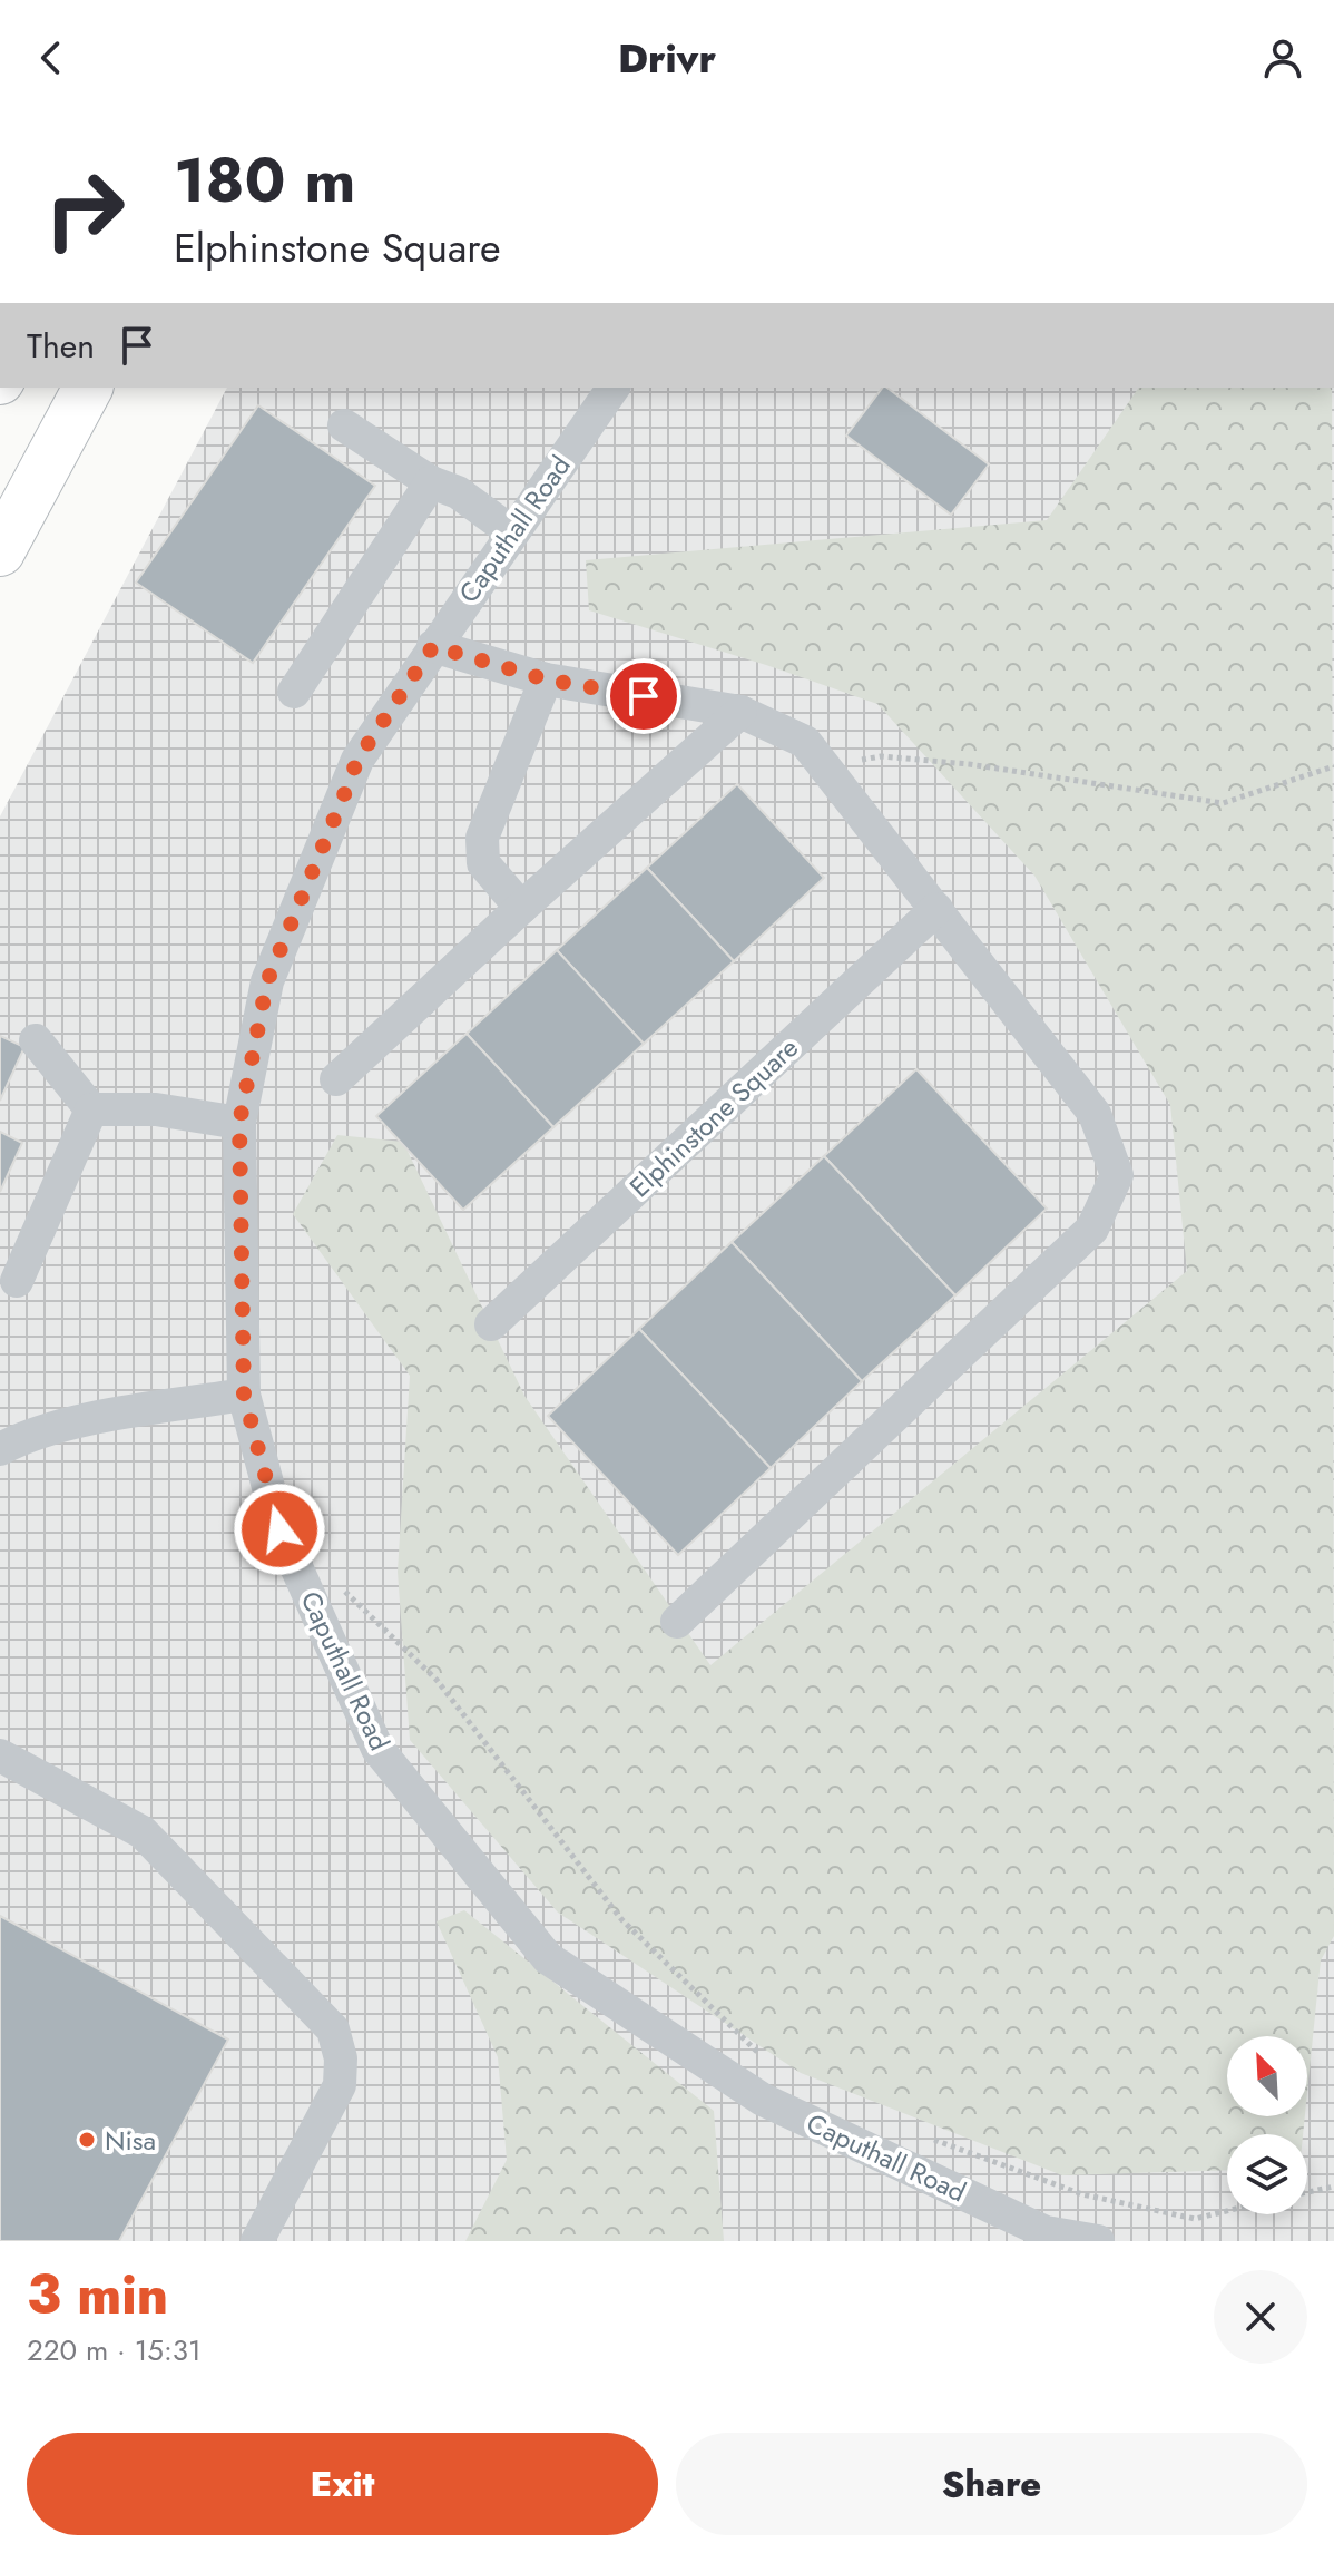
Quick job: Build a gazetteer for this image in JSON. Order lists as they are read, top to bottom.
{
  "streets": {
    "street": ["Caputhall Road", "Elphinstone Square"]
  },
  "places": ["Nisa"],
  "north": "top left",
  "page": {
    "header": "Drivr",
    "turn": ["180 m", "Elphinstone Square"],
    "then": "Then",
    "heading": ["3 min", "220 m · 15:31"],
    "buttons": ["Exit", "Share"]
  }
}
